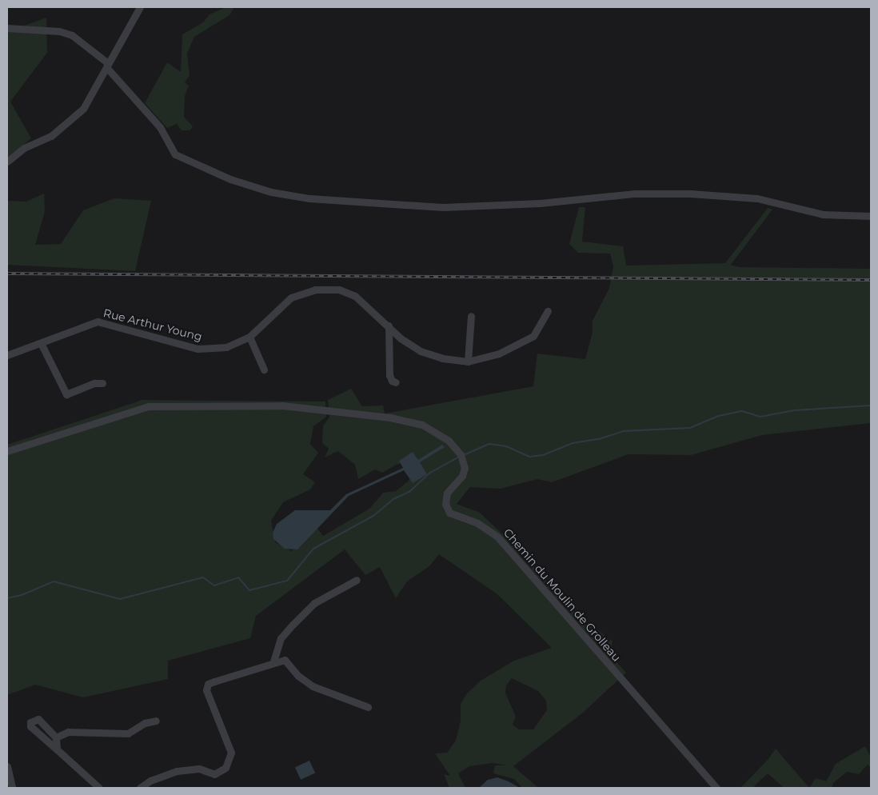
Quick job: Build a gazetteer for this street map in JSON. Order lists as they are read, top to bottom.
{
  "streets": {
    "street": ["Rue Arthur Young", "Chemin du Moulin de Grolleau"]
  }
}
